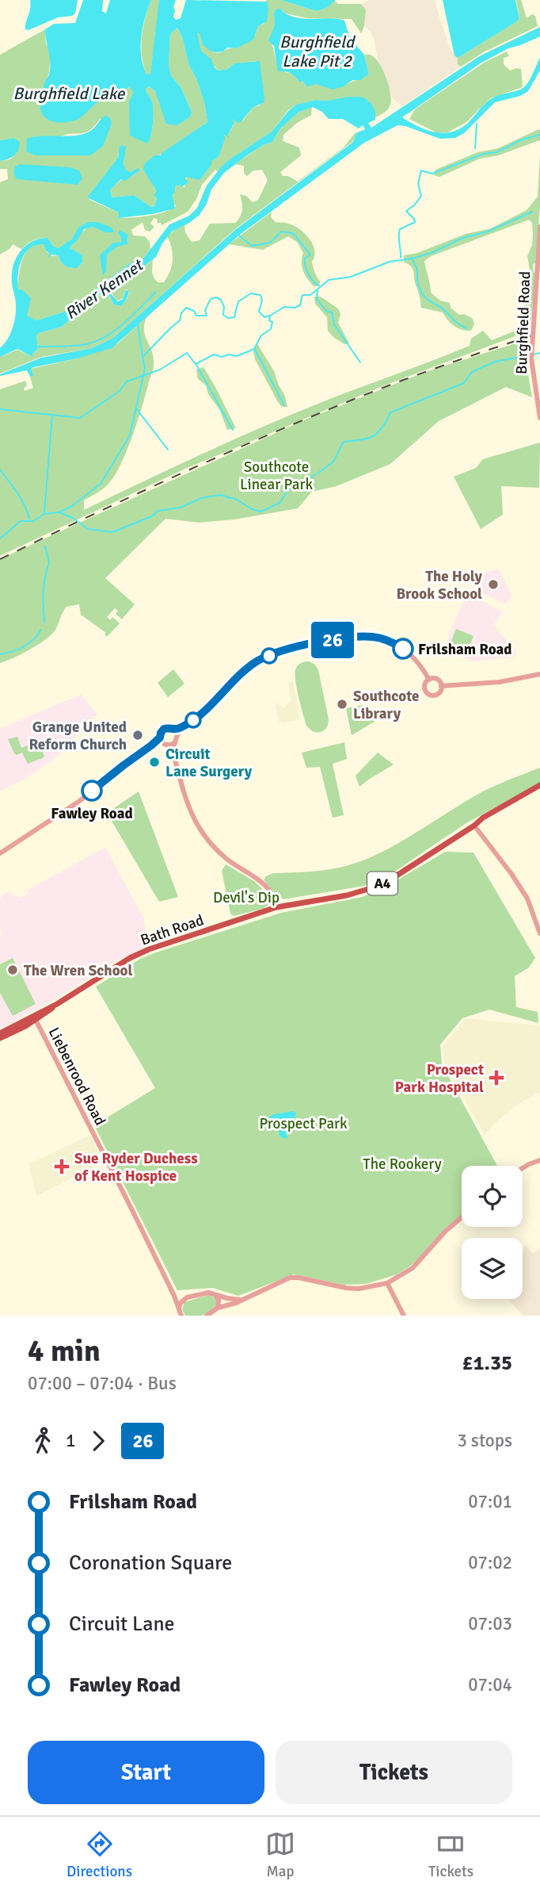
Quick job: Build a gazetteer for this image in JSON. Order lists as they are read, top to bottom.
{
  "streets": {
    "main road": ["A4", "Bath Road"],
    "street": ["Burghfield Road", "Liebenrood Road"]
  },
  "crossings": [
    ["Bath Road", "Liebenrood Road"]
  ],
  "water": ["Burghfield Lake Pit 2", "Burghfield Lake", "River Kennet"],
  "parks": [
    "Southcote Linear Park",
    "Devil's Dip",
    "Prospect Park",
    "The Rookery"
  ],
  "places": {
    "other": [
      "The Holy Brook School",
      "Frilsham Road",
      "Southcote Library",
      "Grange United Reform Church",
      "Circuit Lane Surgery",
      "Fawley Road",
      "The Wren School"
    ],
    "health": ["Prospect Park Hospital", "Sue Ryder Duchess of Kent Hospice"]
  },
  "lines": ["bus line 26"],
  "page": {
    "on_map": "26",
    "heading": ["4 min", "07:00 – 07:04 · Bus", "£1.35"],
    "legs": ["1", "26", "3 stops"],
    "list": [
      {
        "name": "Frilsham Road",
        "value": "07:01"
      },
      {
        "name": "Coronation Square",
        "value": "07:02"
      },
      {
        "name": "Circuit Lane",
        "value": "07:03"
      },
      {
        "name": "Fawley Road",
        "value": "07:04"
      }
    ],
    "buttons": ["Start", "Tickets"],
    "tabs": ["Directions", "Map", "Tickets"]
  }
}
